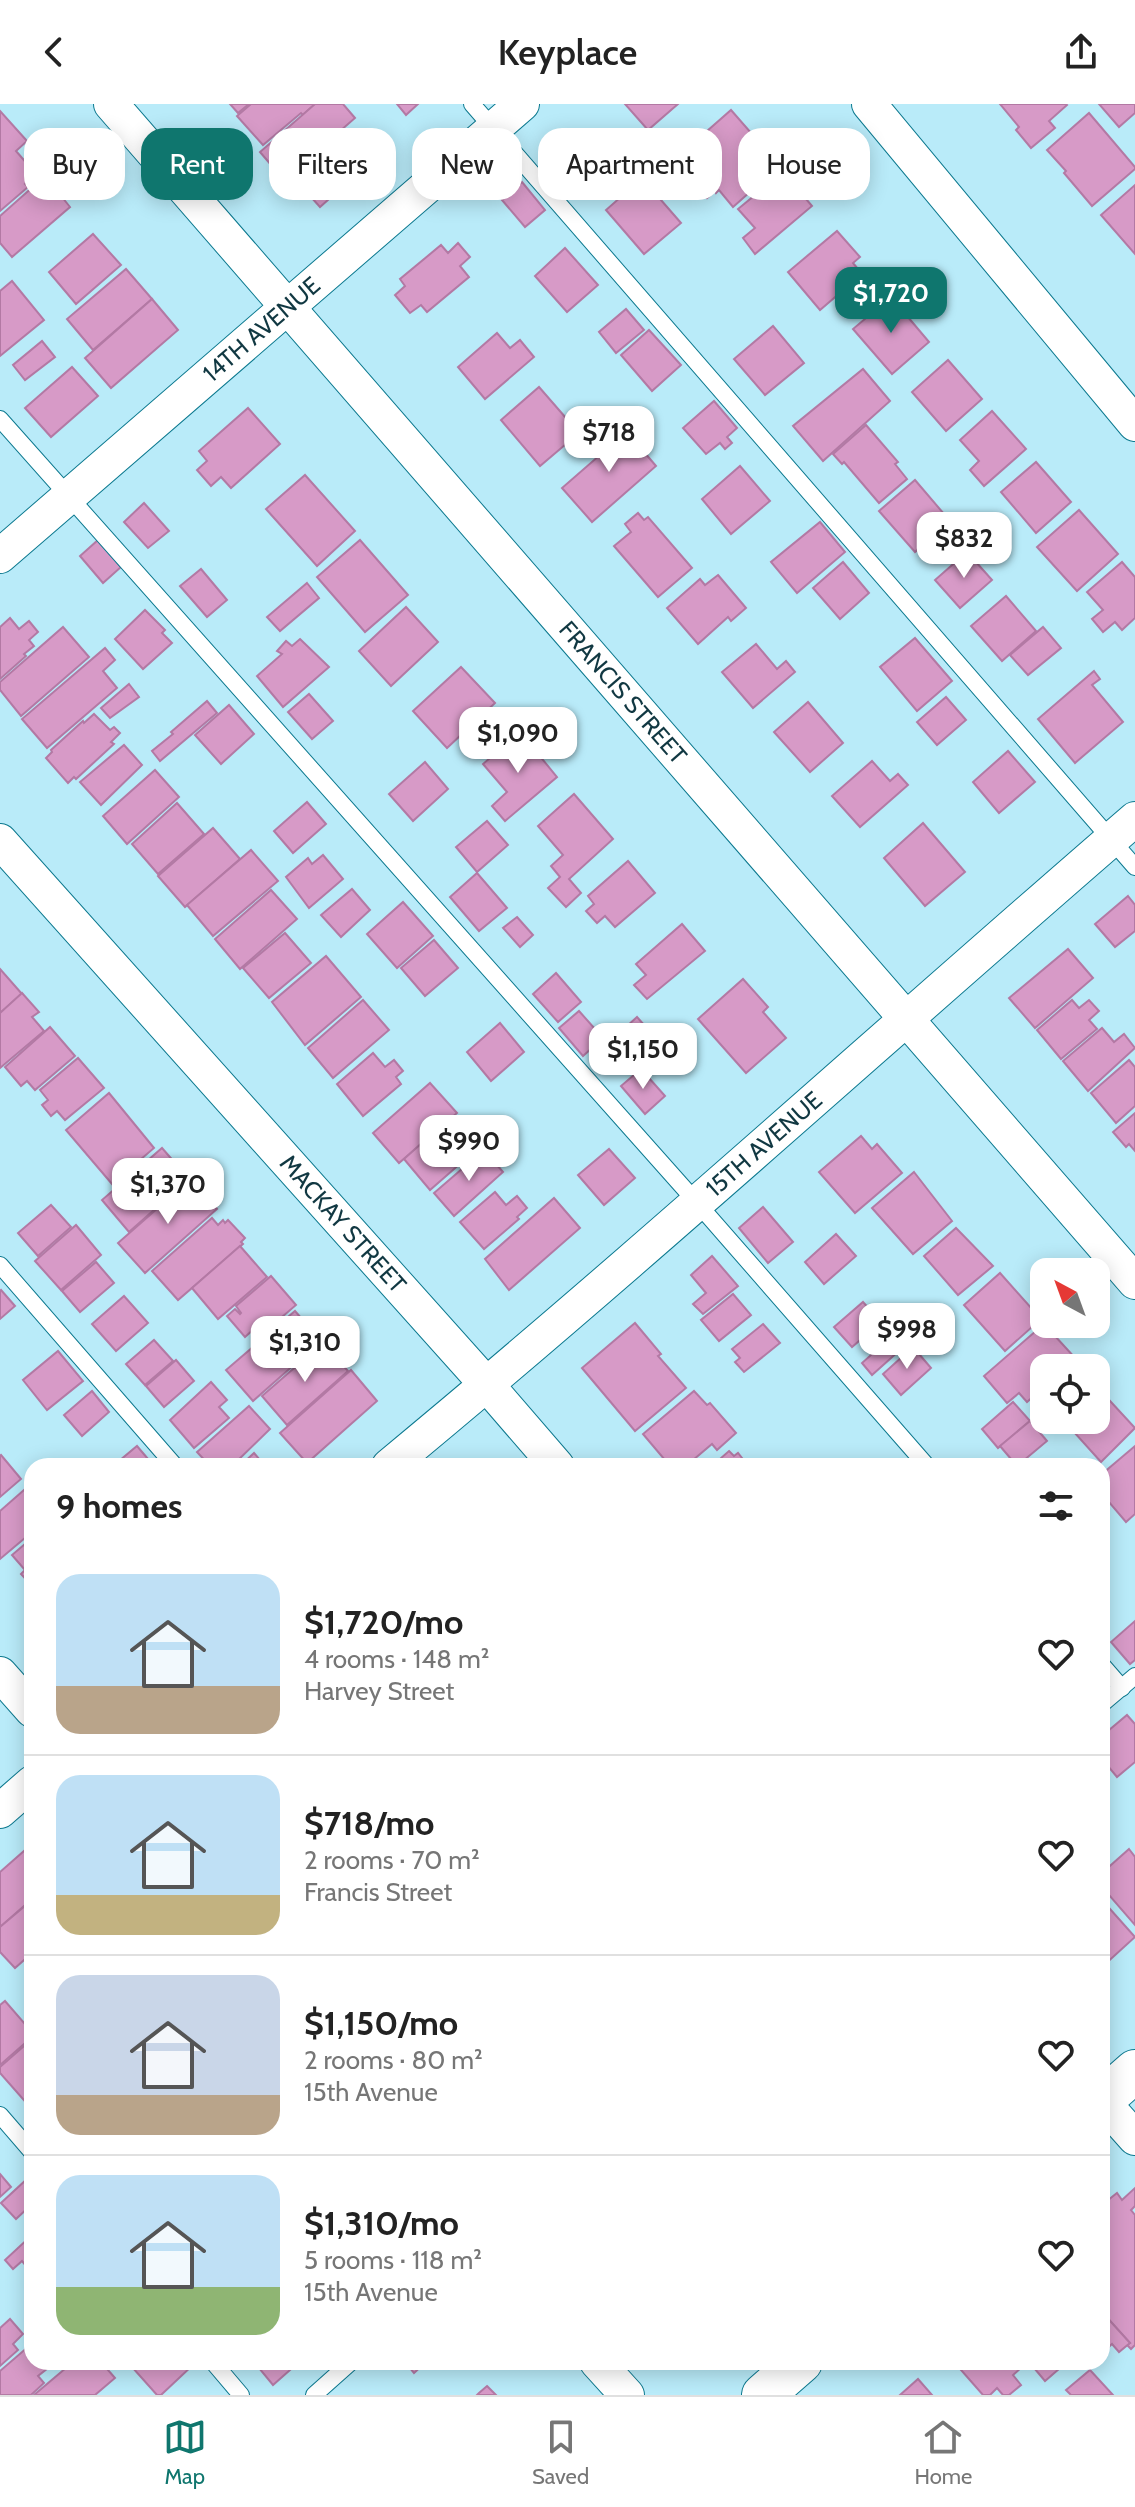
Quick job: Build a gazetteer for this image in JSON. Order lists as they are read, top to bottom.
{
  "streets": {
    "street": [
      "14TH AVENUE",
      "FRANCIS STREET",
      "15TH AVENUE",
      "MACKAY STREET"
    ]
  },
  "crossings": [
    ["14TH AVENUE", "FRANCIS STREET"],
    ["FRANCIS STREET", "15TH AVENUE"],
    ["15TH AVENUE", "MACKAY STREET"]
  ],
  "north": "top left",
  "page": {
    "header": "Keyplace",
    "chip": [
      "Buy",
      "Rent",
      "Filters",
      "New",
      "Apartment",
      "House"
    ],
    "price": [
      "$1,720",
      "$718",
      "$832",
      "$1,090",
      "$1,150",
      "$990",
      "$1,370",
      "$998",
      "$1,310"
    ],
    "heading": "9 homes",
    "list": [
      {
        "name": "$1,720/mo",
        "note": "4 rooms · 148 m² · Harvey Street"
      },
      {
        "name": "$718/mo",
        "note": "2 rooms · 70 m² · Francis Street"
      },
      {
        "name": "$1,150/mo",
        "note": "2 rooms · 80 m² · 15th Avenue"
      },
      {
        "name": "$1,310/mo",
        "note": "5 rooms · 118 m² · 15th Avenue"
      }
    ],
    "tabs": ["Map", "Saved", "Home"]
  }
}
